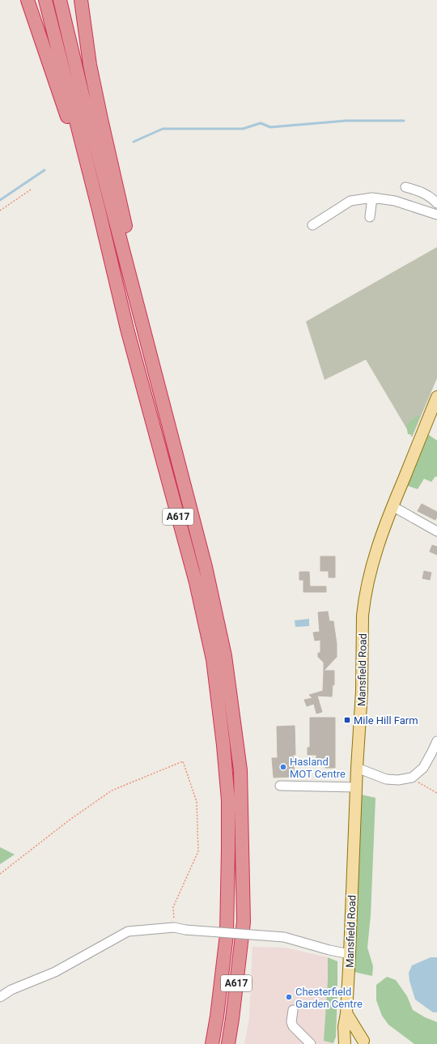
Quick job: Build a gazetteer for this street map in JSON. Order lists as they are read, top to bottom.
{
  "streets": {
    "highway": ["A617"],
    "main road": ["Mansfield Road"]
  },
  "places": {
    "transit": ["Mile Hill Farm"],
    "other": ["Hasland MOT Centre", "Chesterfield Garden Centre"]
  }
}
